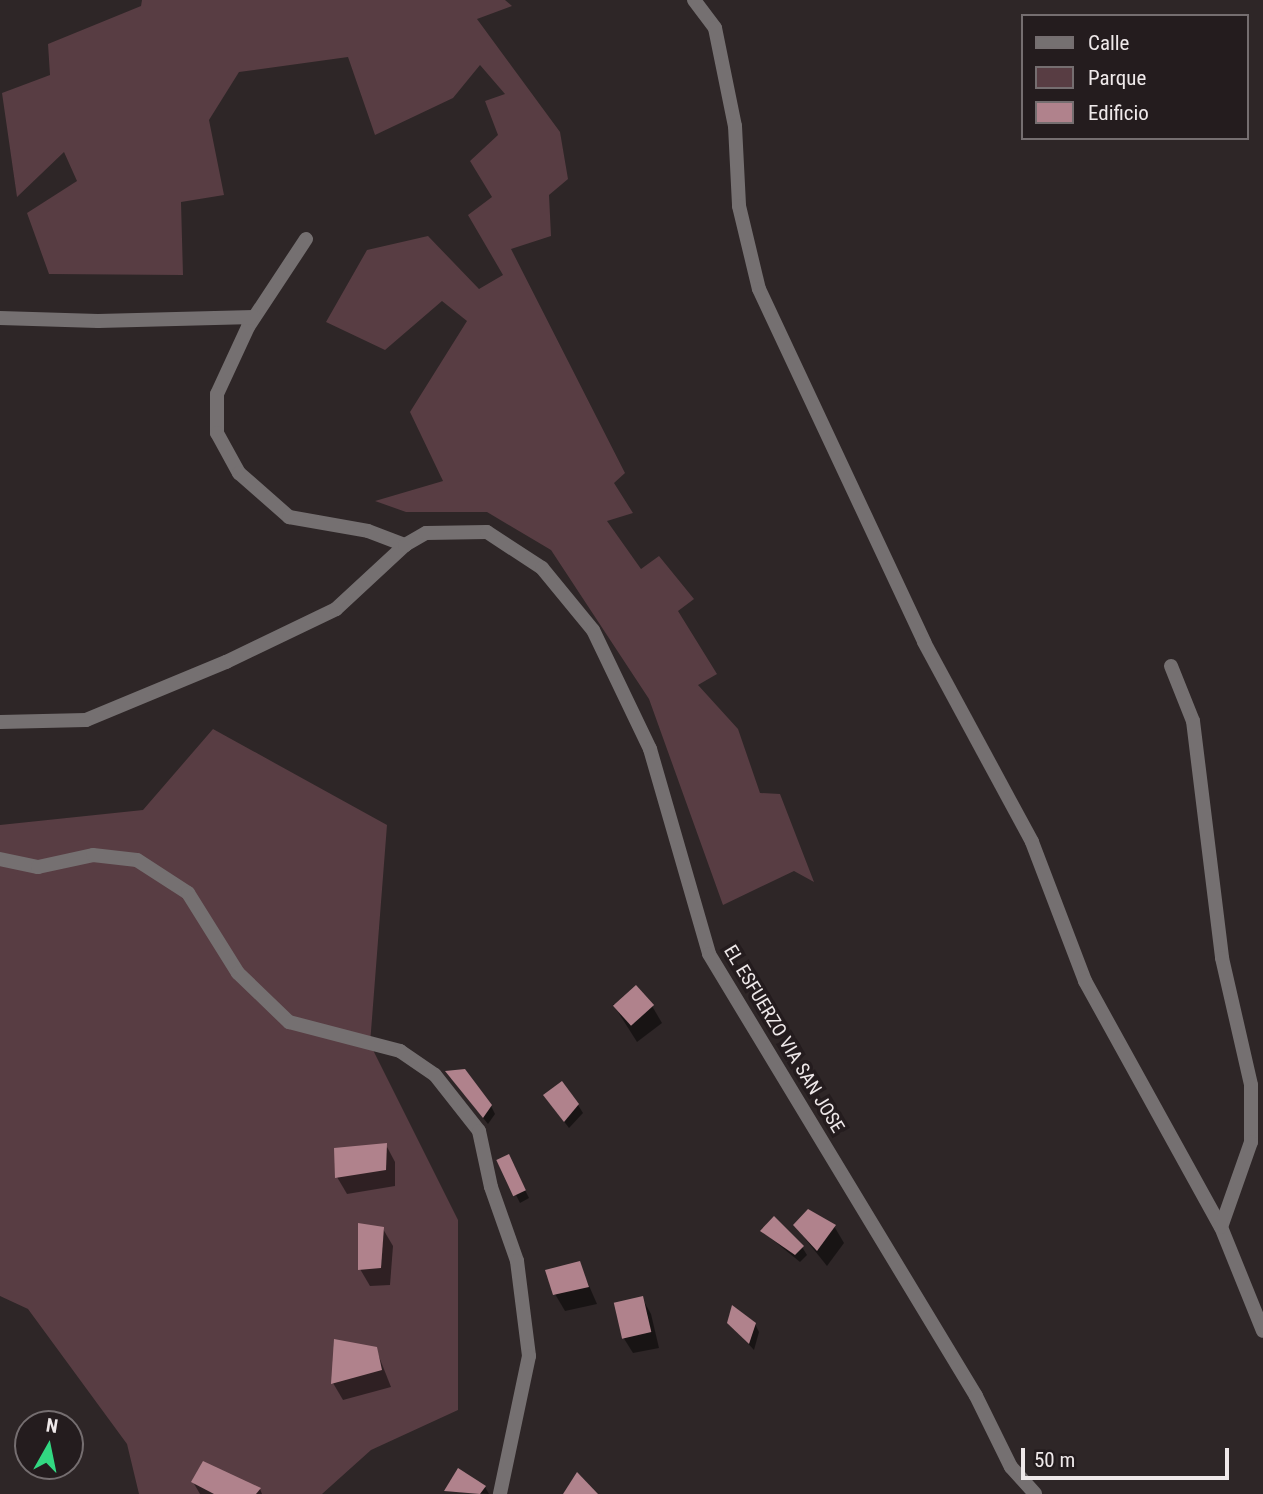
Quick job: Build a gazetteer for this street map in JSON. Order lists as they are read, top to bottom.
{
  "streets": {
    "street": ["EL ESFUERZO VIA SAN JOSE"]
  },
  "legend": ["Calle", "Parque", "Edificio"],
  "scale_bar": "50 m",
  "north": "top"
}
